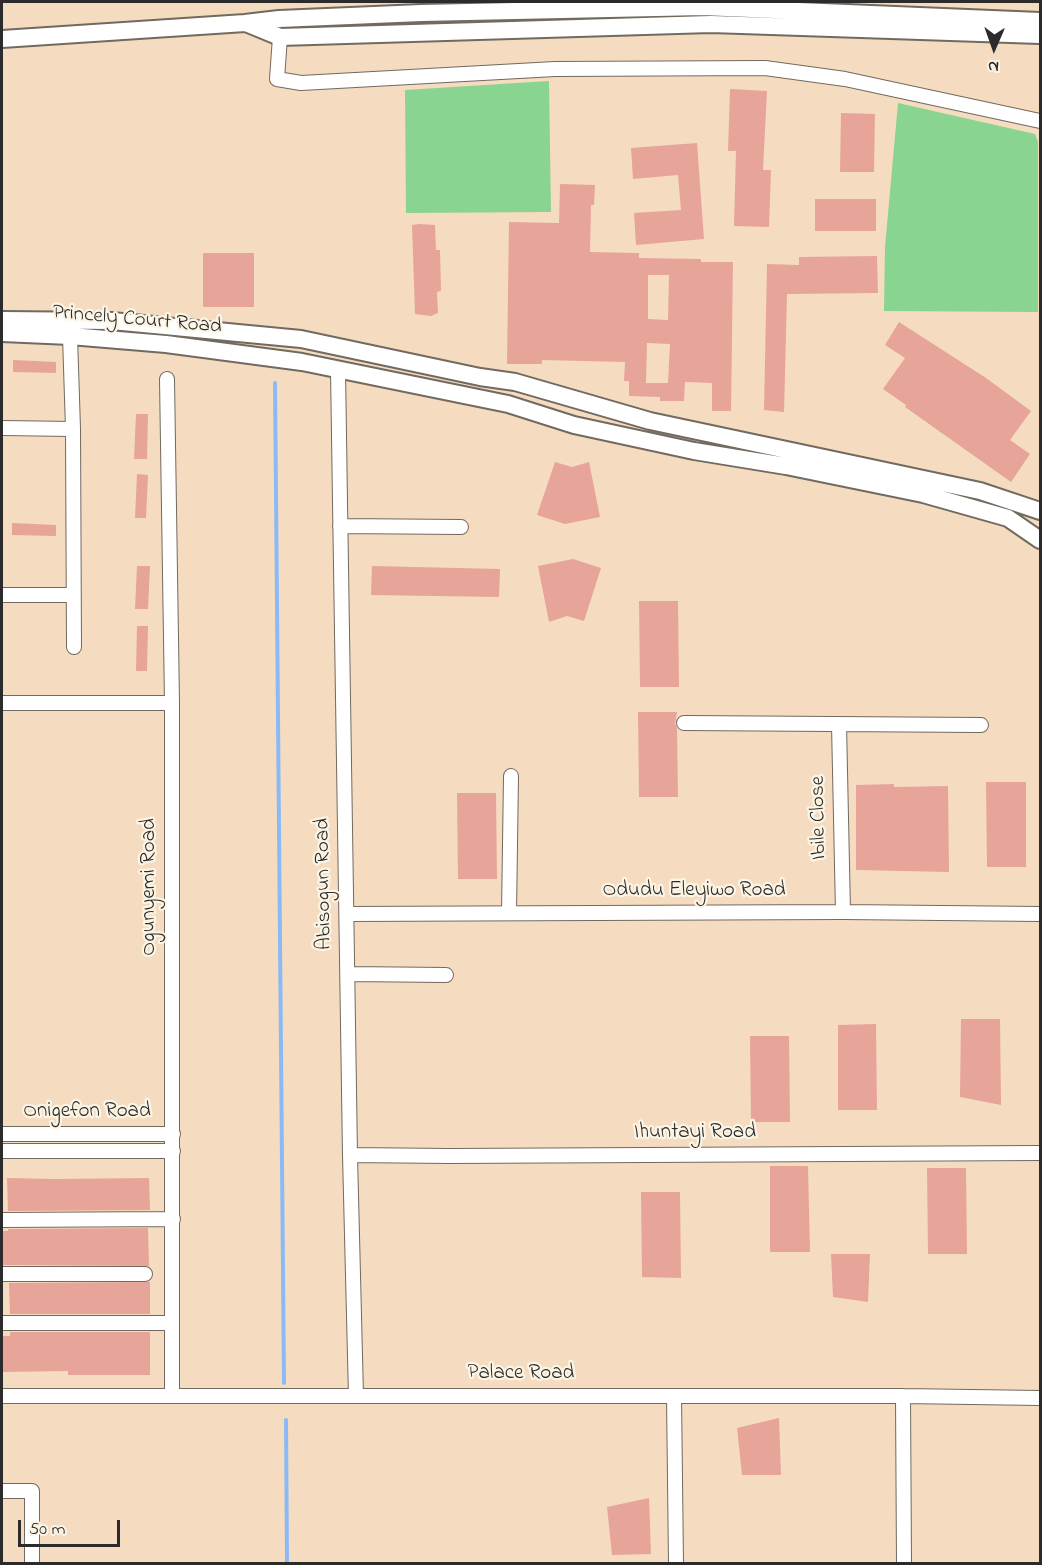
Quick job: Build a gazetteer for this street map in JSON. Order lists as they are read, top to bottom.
{
  "streets": {
    "street": [
      "Princely Court Road",
      "Ibile Close",
      "Abisogun Road",
      "Ogunyemi Road",
      "Odudu Eleyiwo Road",
      "Onigefon Road",
      "Ihuntayi Road",
      "Palace Road"
    ]
  },
  "crossings": [
    ["Princely Court Road", "Abisogun Road"],
    ["Ibile Close", "Odudu Eleyiwo Road"],
    ["Abisogun Road", "Odudu Eleyiwo Road"],
    ["Abisogun Road", "Ihuntayi Road"],
    ["Abisogun Road", "Palace Road"],
    ["Ogunyemi Road", "Onigefon Road"],
    ["Ogunyemi Road", "Palace Road"]
  ],
  "scale_bar": "50 m",
  "north": "bottom"
}
